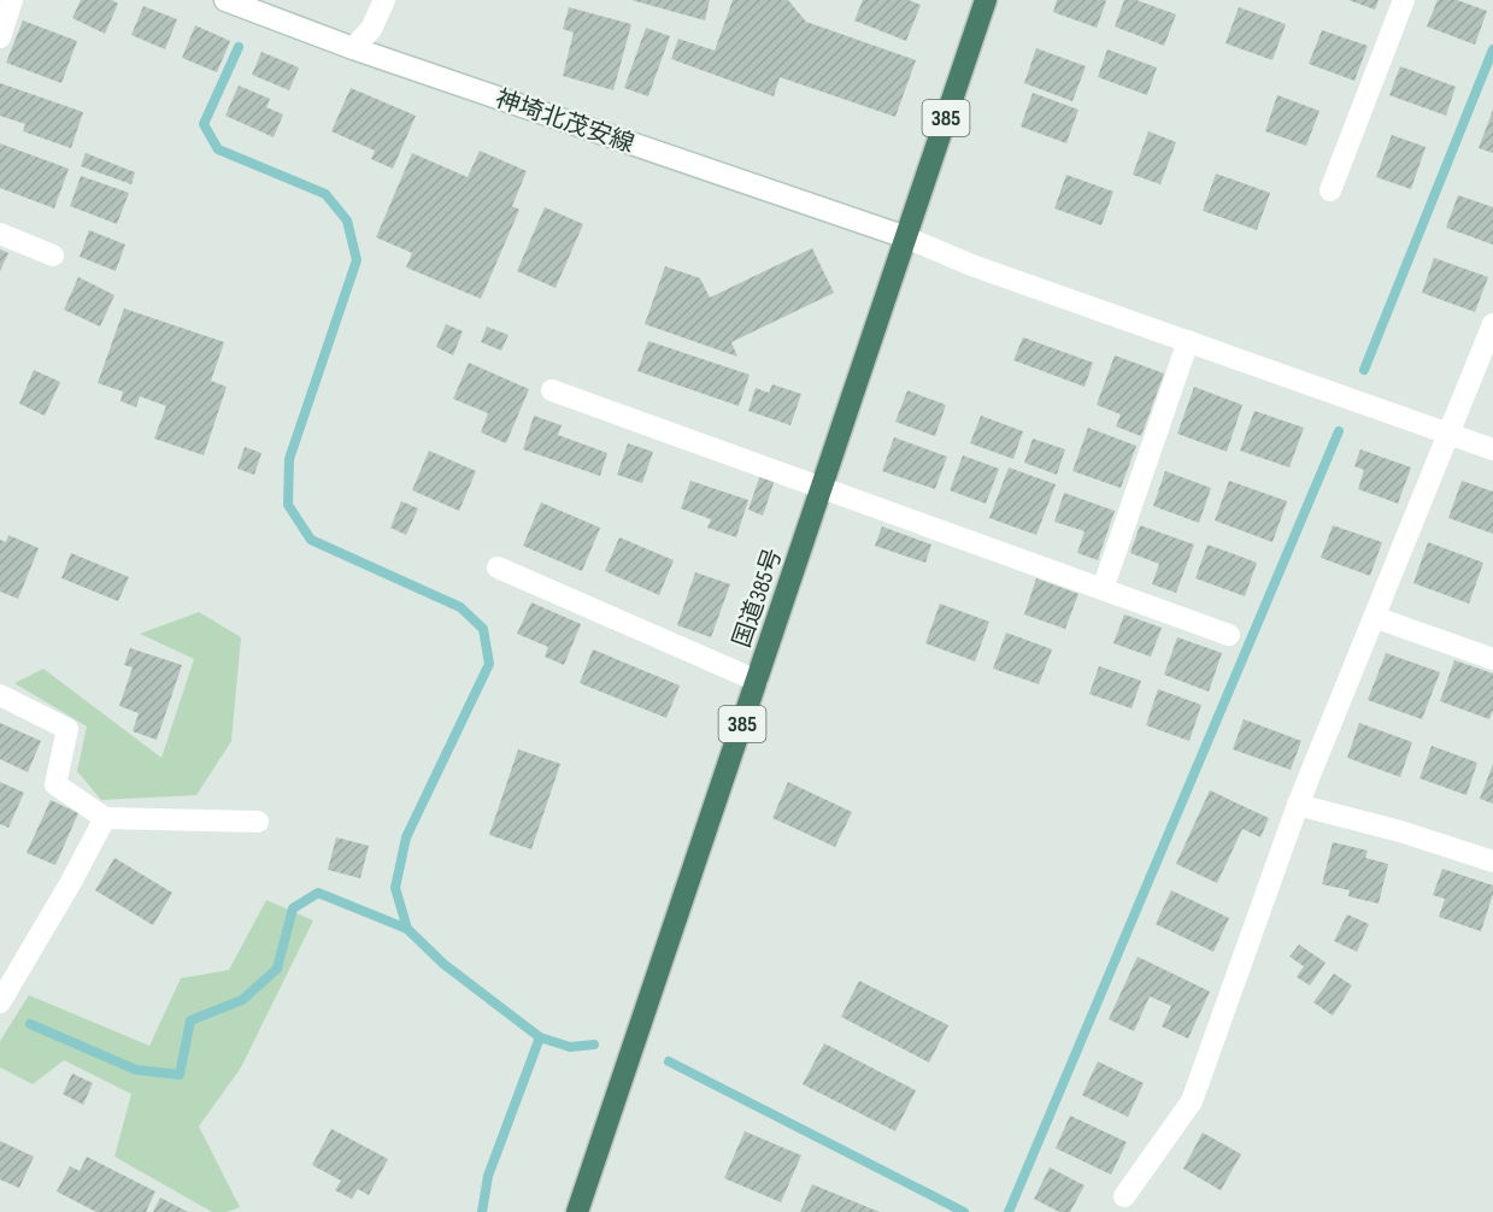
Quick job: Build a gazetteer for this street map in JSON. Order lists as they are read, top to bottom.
{
  "streets": {
    "highway": ["385", "国道385号"],
    "street": ["神埼北茂安線"]
  },
  "crossings": [
    ["神埼北茂安線", "国道385号"]
  ]
}
